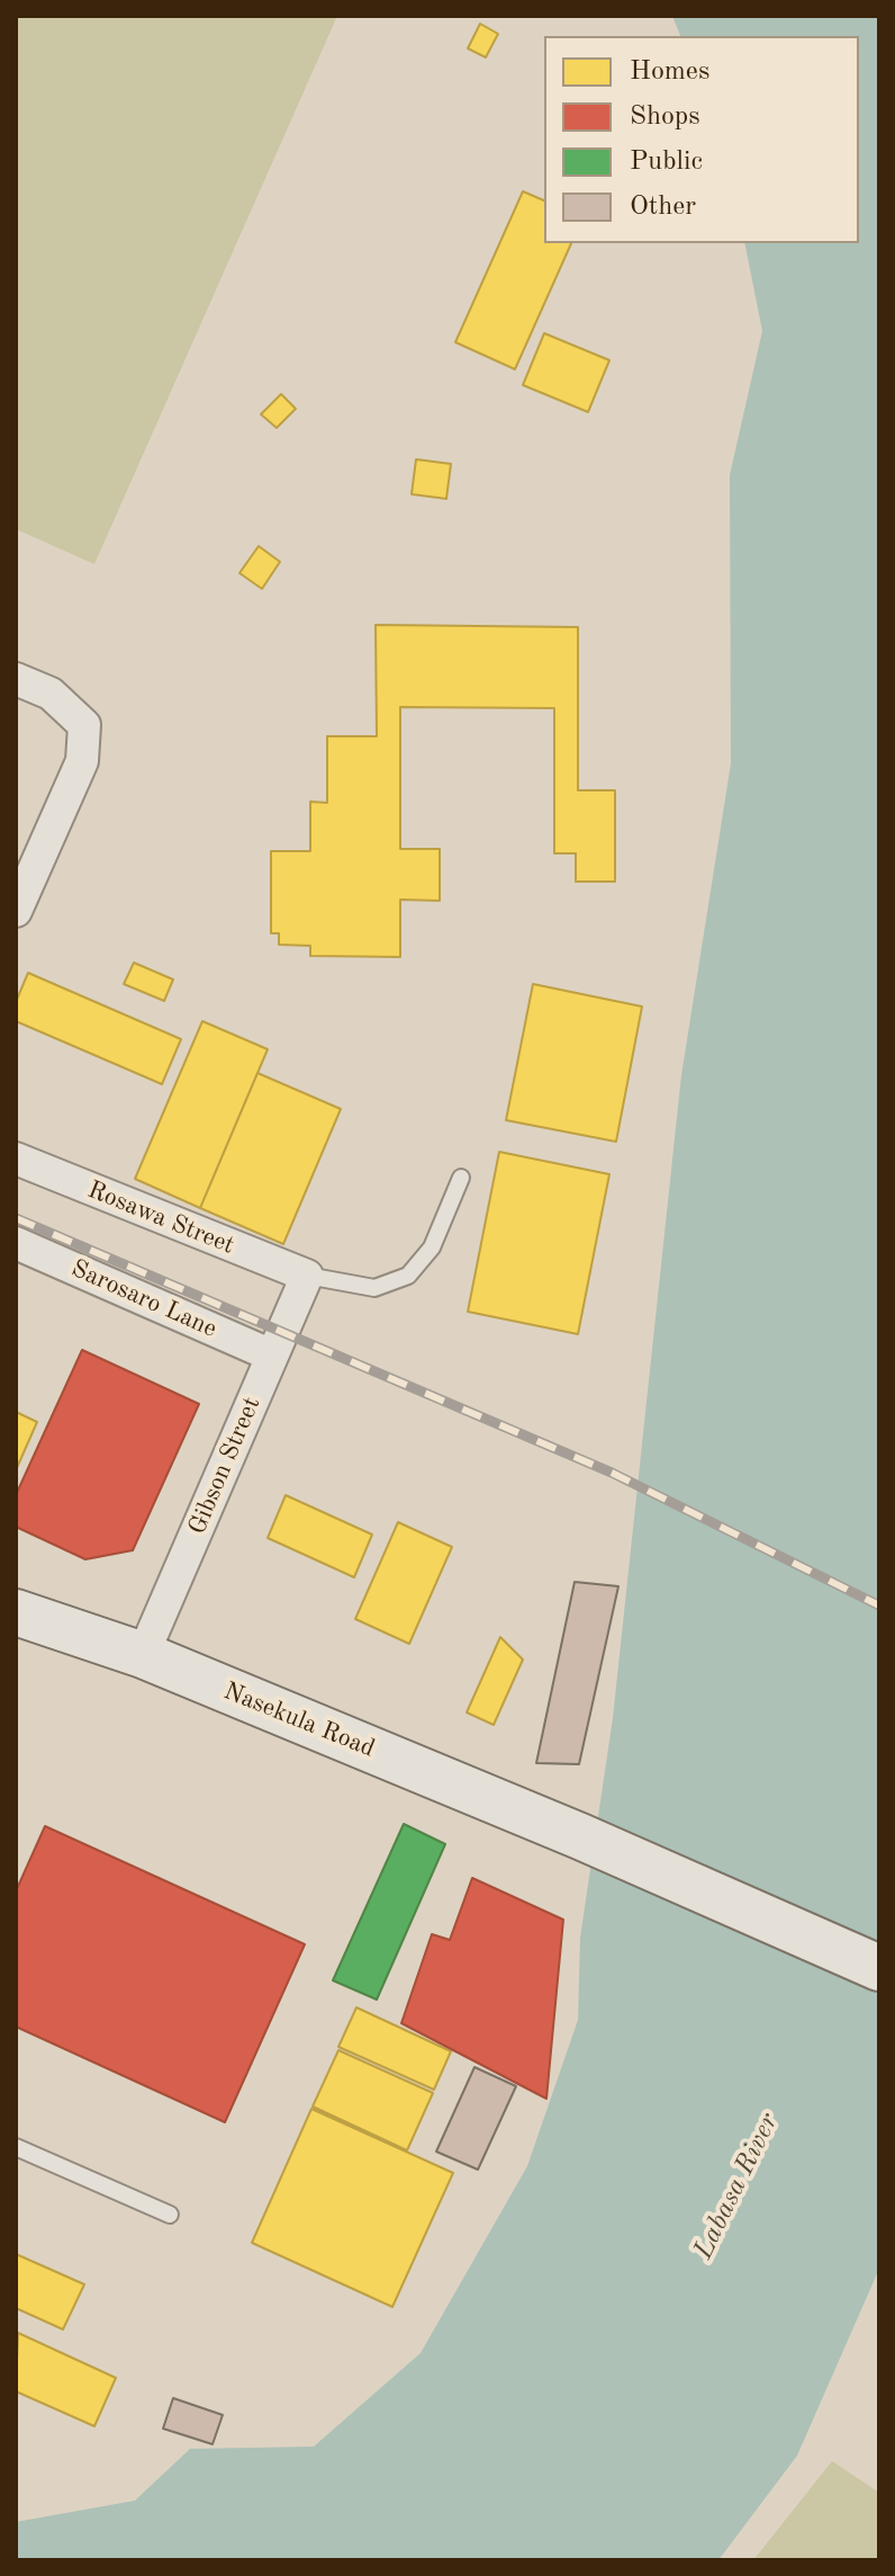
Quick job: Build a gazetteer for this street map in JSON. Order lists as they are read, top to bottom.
{
  "streets": {
    "main road": ["Nasekula Road"],
    "street": ["Rosawa Street", "Sarosaro Lane", "Gibson Street"]
  },
  "crossings": [
    ["Rosawa Street", "Gibson Street"],
    ["Sarosaro Lane", "Gibson Street"],
    ["Gibson Street", "Nasekula Road"]
  ],
  "water": ["Labasa River"],
  "legend": [
    "Homes",
    "Shops",
    "Public",
    "Other"
  ]
}
